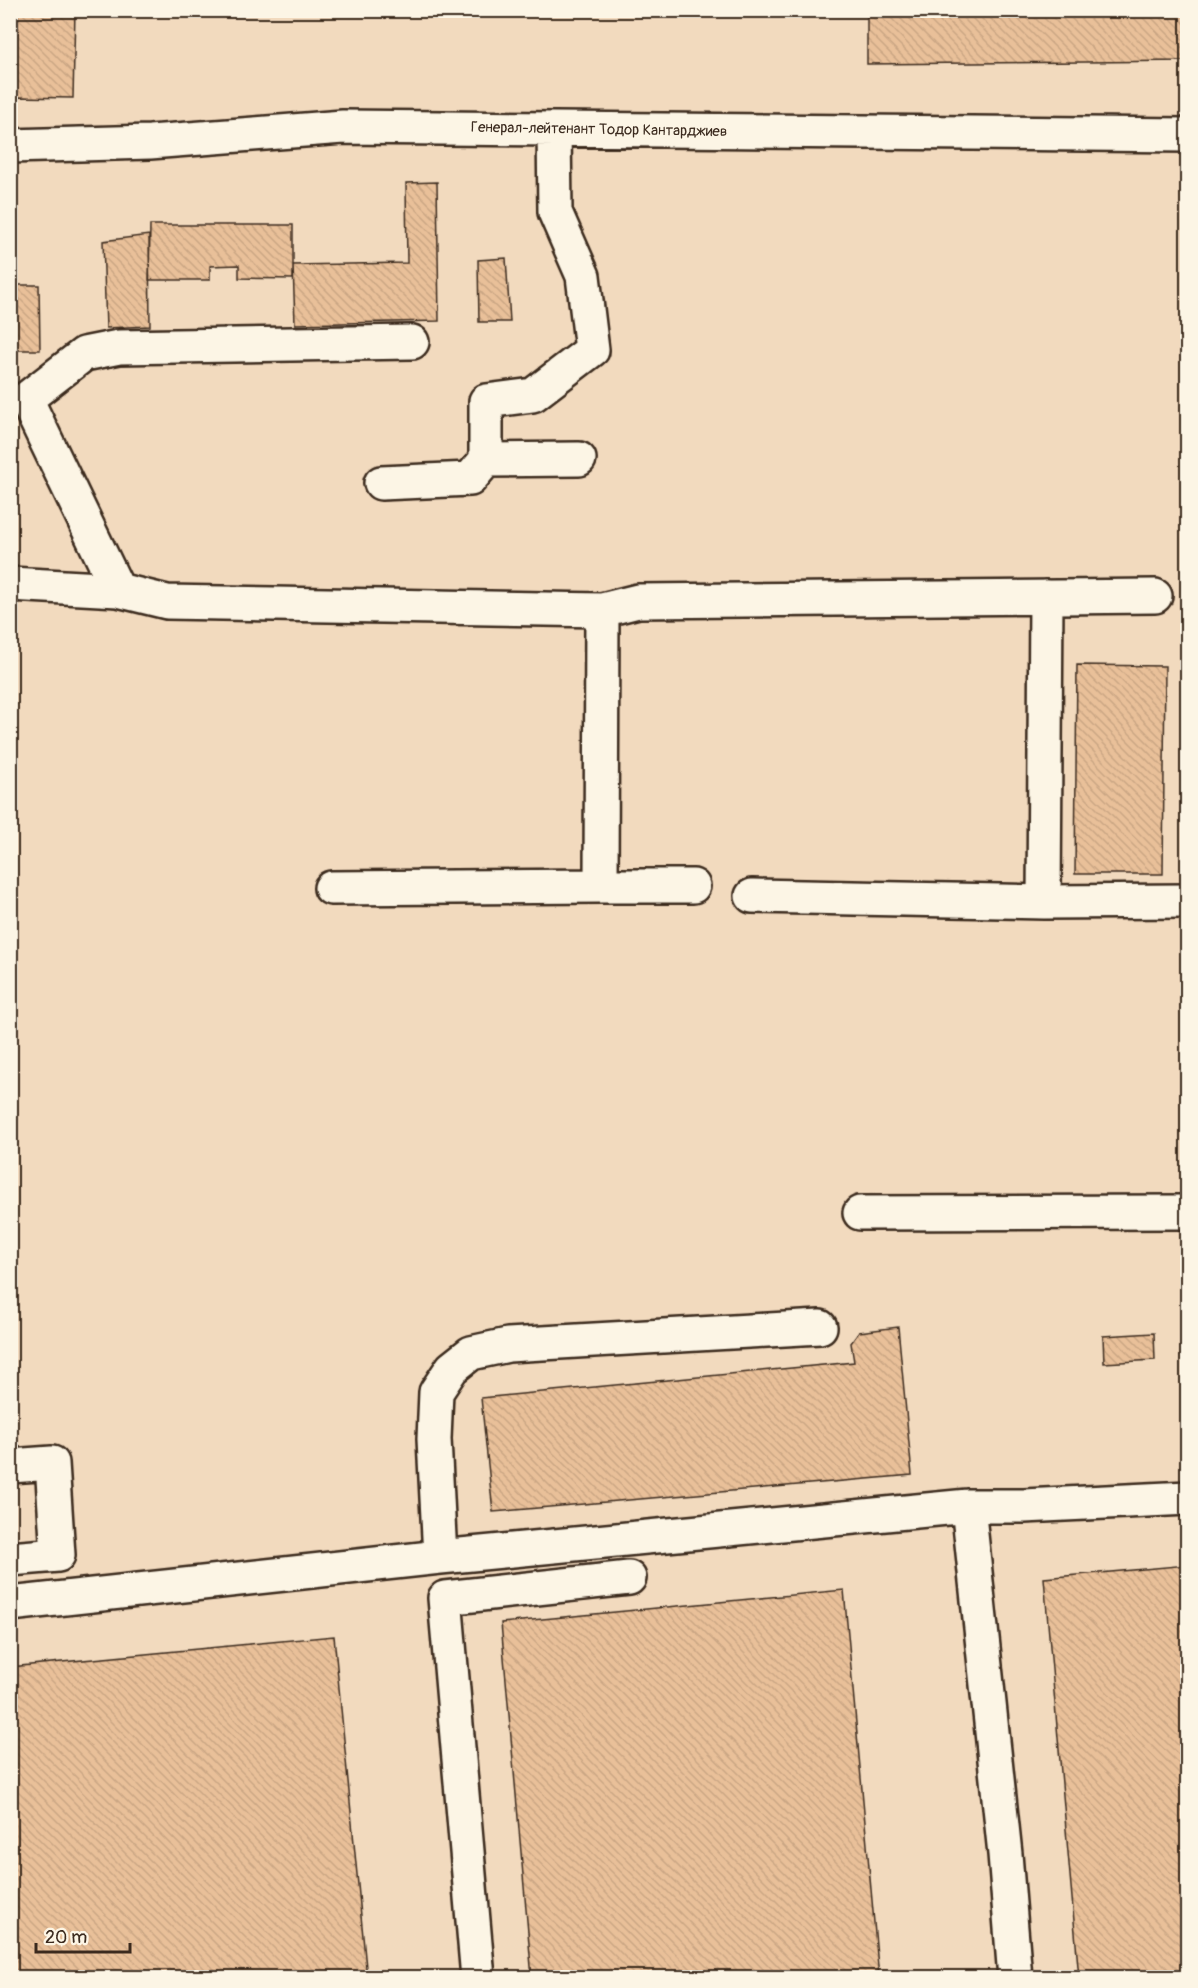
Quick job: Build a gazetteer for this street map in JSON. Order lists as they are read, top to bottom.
{
  "streets": {
    "street": ["Генерал-лейтенант Тодор Кантарджиев"]
  },
  "scale_bar": "20 m"
}
